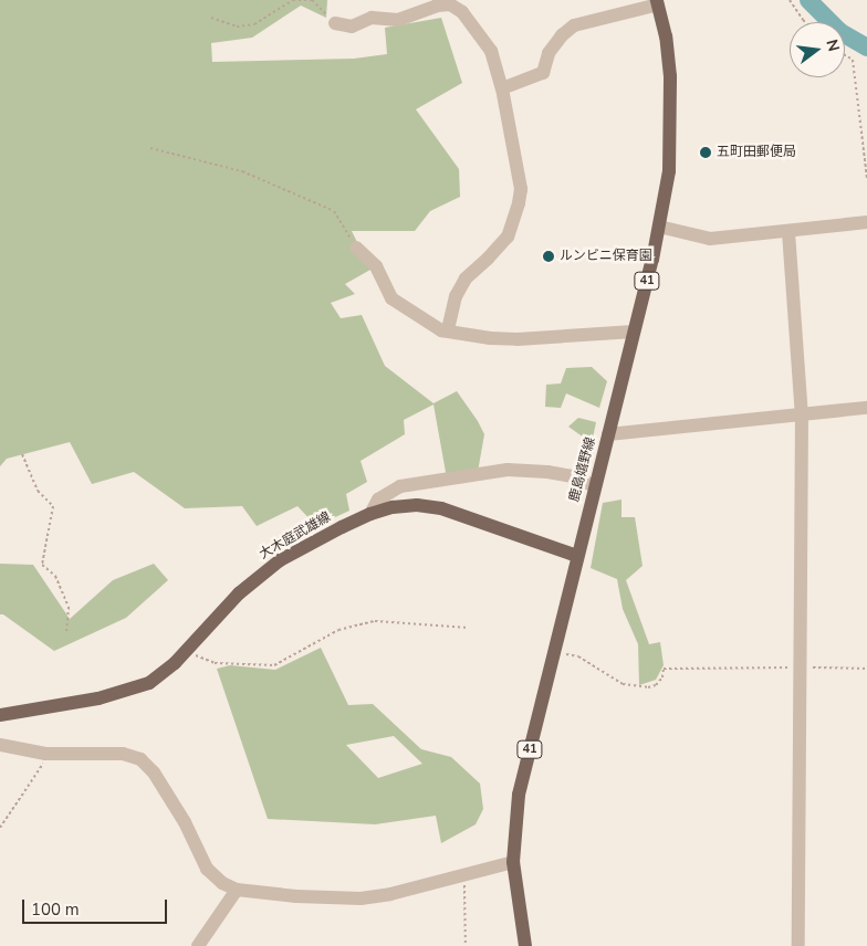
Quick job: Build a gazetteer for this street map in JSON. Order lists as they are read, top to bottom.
{
  "streets": {
    "main road": ["41", "鹿島嬉野線", "大木庭武雄線"]
  },
  "crossings": [
    ["鹿島嬉野線", "大木庭武雄線"]
  ],
  "places": ["五町田郵便局", "ルンビニ保育園"],
  "scale_bar": "100 m",
  "north": "right"
}
